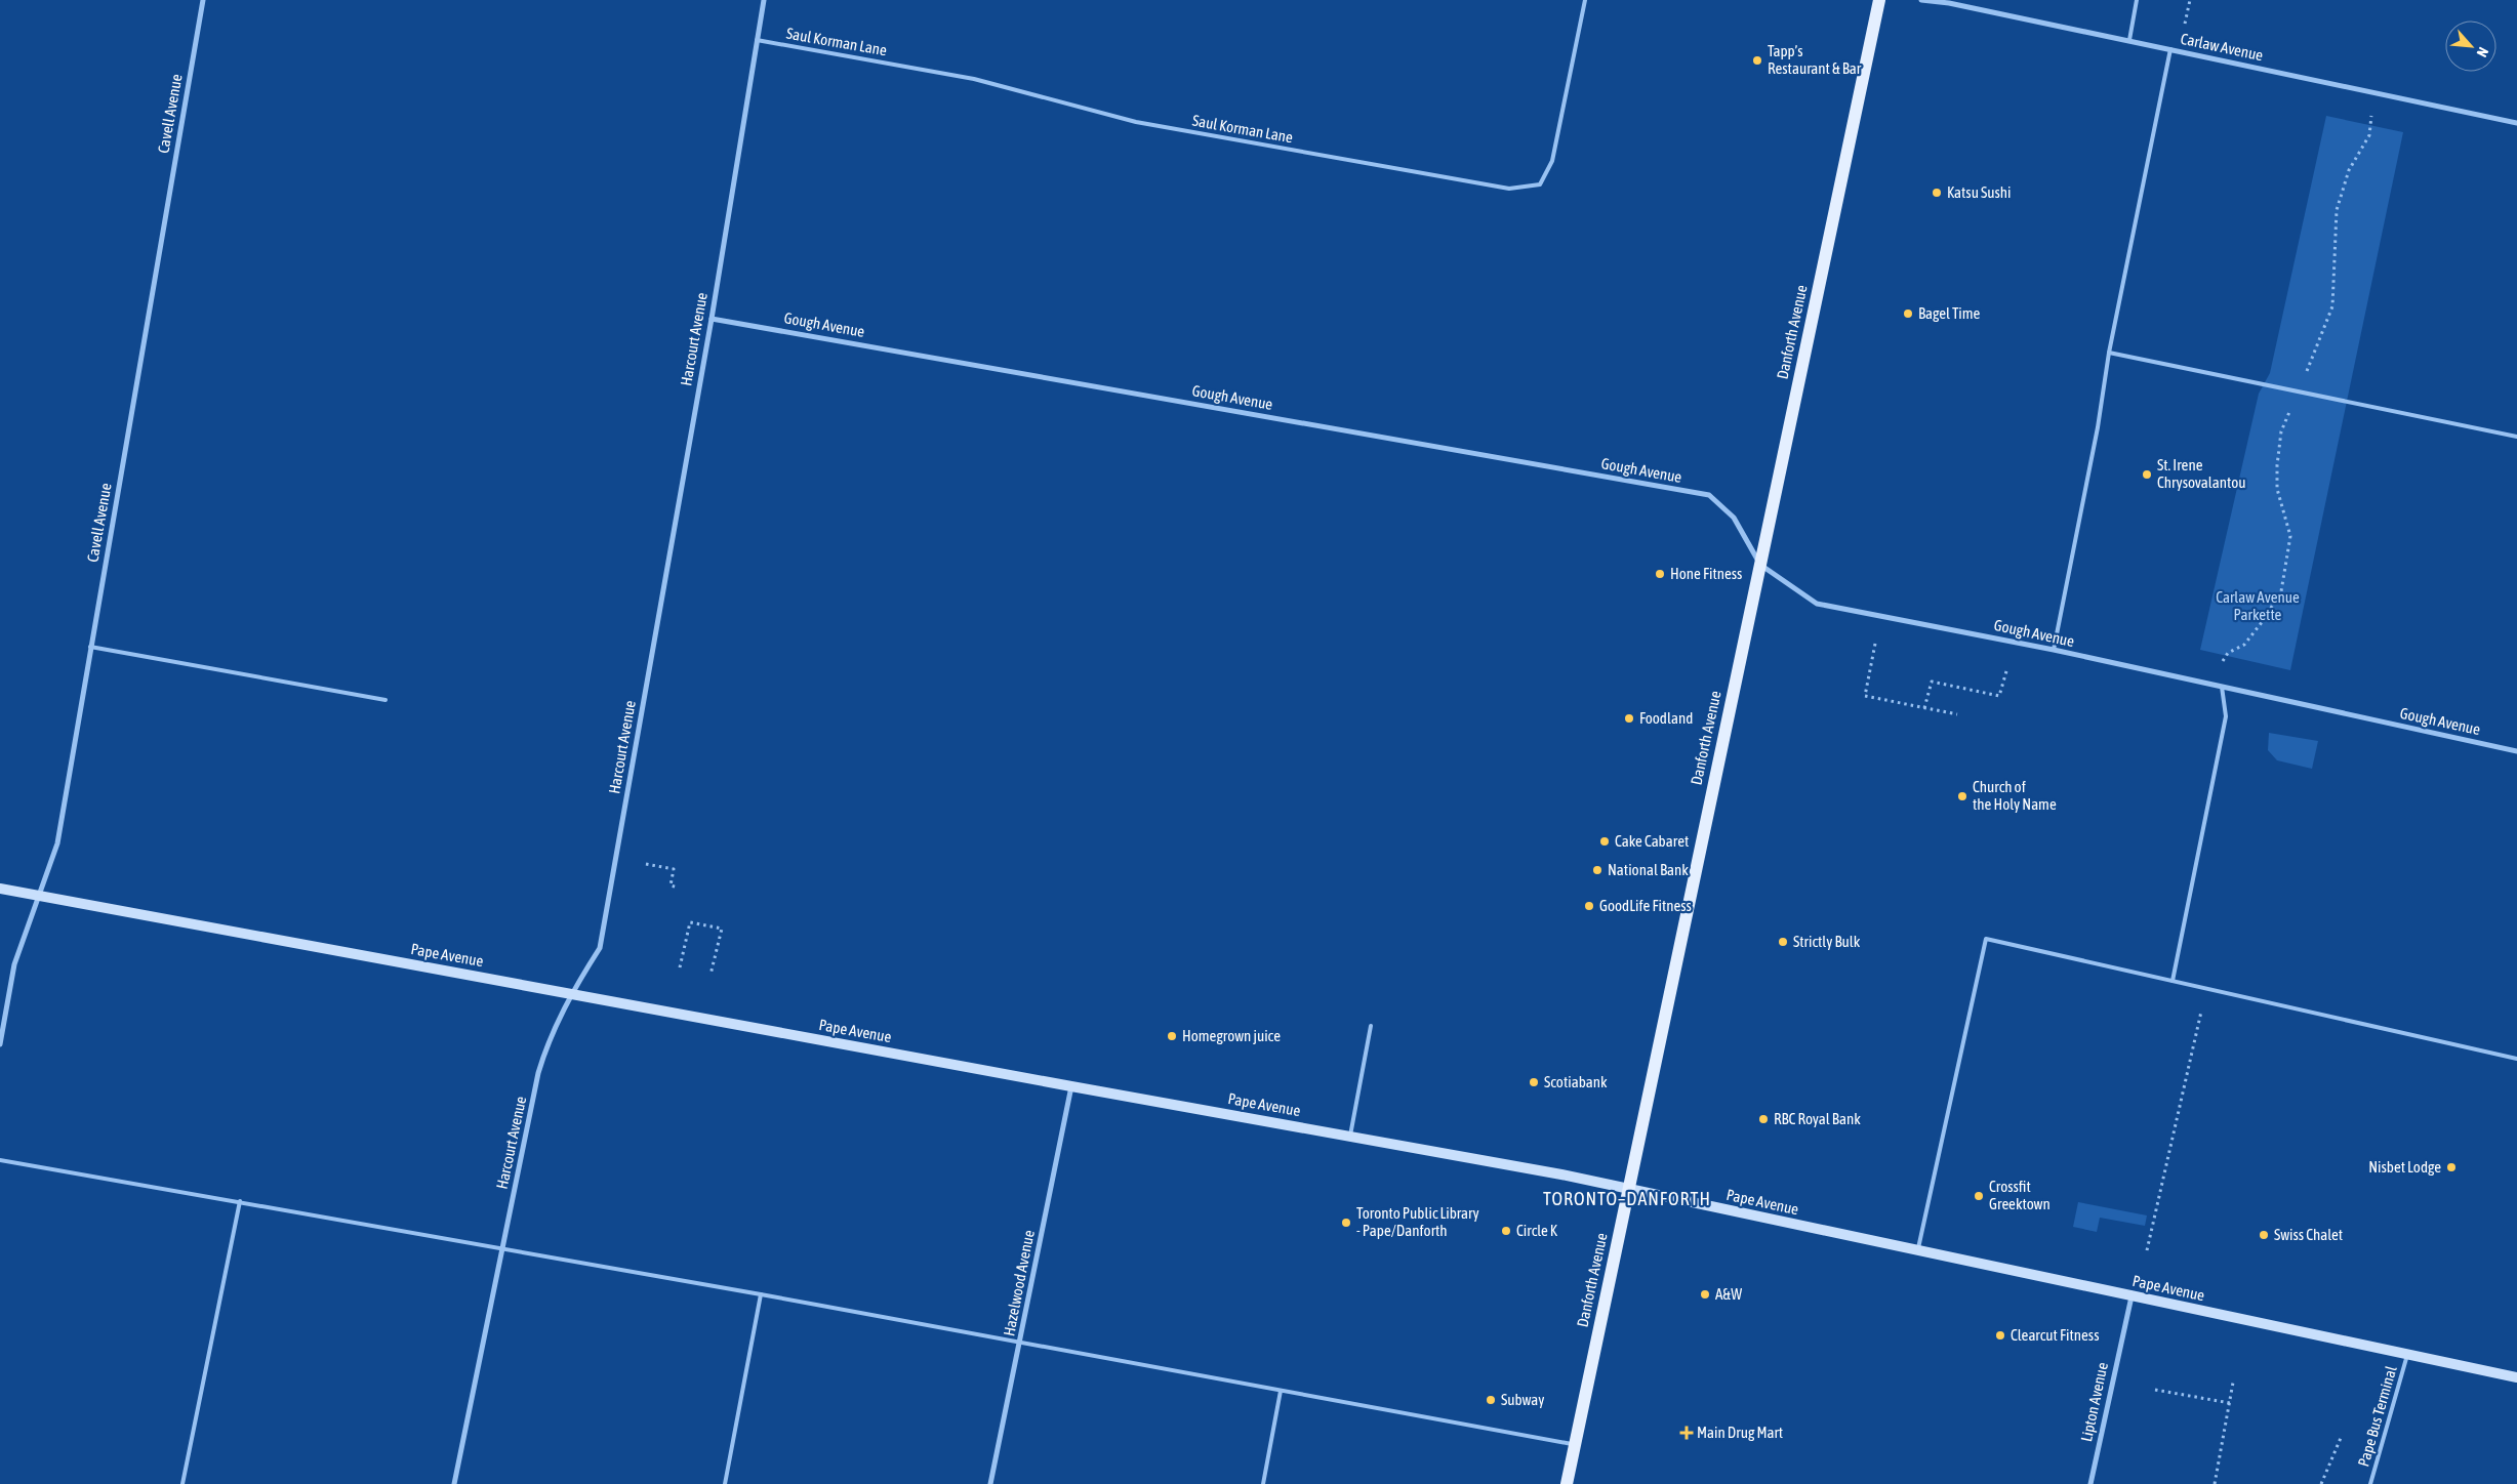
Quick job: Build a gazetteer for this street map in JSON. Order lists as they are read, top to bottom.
{
  "streets": {
    "main road": ["Danforth Avenue", "Pape Avenue"],
    "street": [
      "Carlaw Avenue",
      "Cavell Avenue",
      "Gough Avenue",
      "Harcourt Avenue",
      "Hazelwood Avenue",
      "Lipton Avenue"
    ],
    "lane": ["Saul Korman Lane", "Pape Bus Terminal"]
  },
  "crossings": [
    ["Saul Korman Lane", "Harcourt Avenue"],
    ["Cavell Avenue", "Pape Avenue"],
    ["Gough Avenue", "Danforth Avenue"],
    ["Gough Avenue", "Harcourt Avenue"],
    ["Danforth Avenue", "Pape Avenue"],
    ["Harcourt Avenue", "Pape Avenue"],
    ["Pape Avenue", "Hazelwood Avenue"],
    ["Pape Avenue", "Lipton Avenue"],
    ["Pape Avenue", "Pape Bus Terminal"]
  ],
  "districts": ["TORONTO–DANFORTH"],
  "parks": ["Carlaw Avenue Parkette"],
  "places": {
    "other": [
      "Tapp’s Restaurant & Bar",
      "Katsu Sushi",
      "Bagel Time",
      "St. Irene Chrysovalantou",
      "Hone Fitness",
      "Foodland",
      "Church of the Holy Name",
      "Cake Cabaret",
      "National Bank",
      "GoodLife Fitness",
      "Strictly Bulk",
      "Homegrown juice",
      "Scotiabank",
      "RBC Royal Bank",
      "Nisbet Lodge",
      "Crossfit Greektown",
      "Toronto Public Library - Pape/Danforth",
      "Circle K",
      "Swiss Chalet",
      "A&W",
      "Clearcut Fitness",
      "Subway"
    ],
    "health": ["Main Drug Mart"]
  },
  "north": "bottom right"
}
